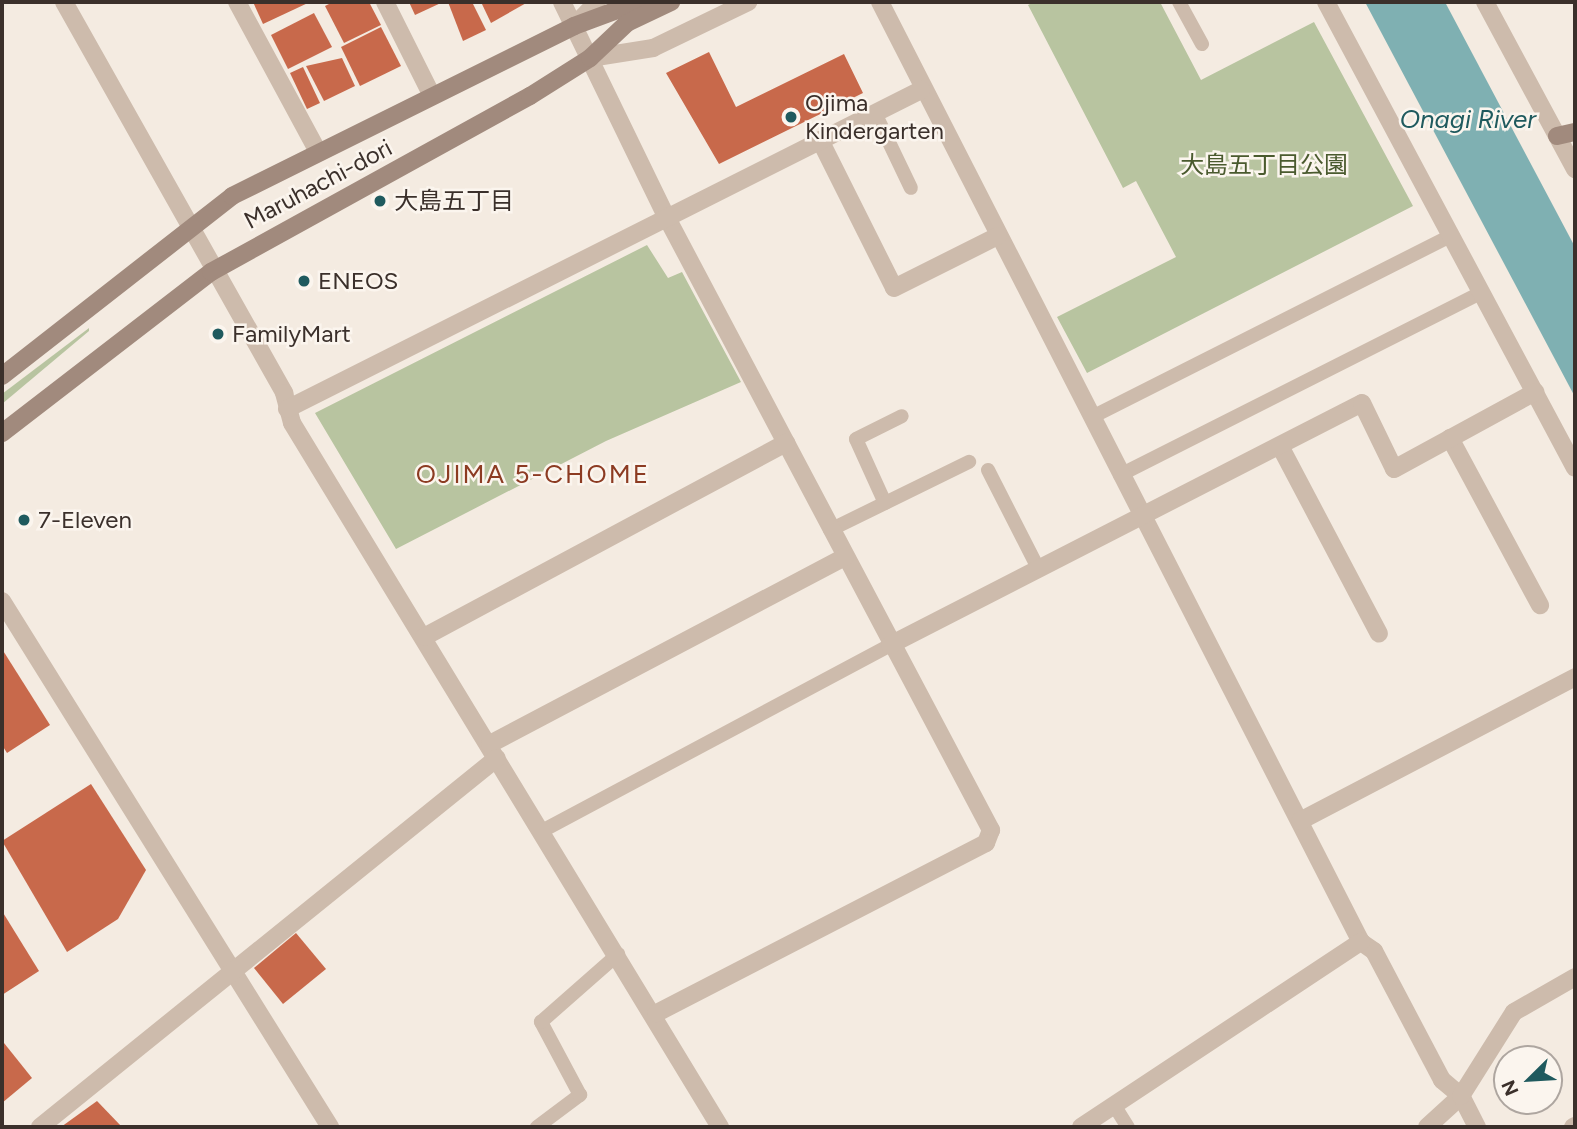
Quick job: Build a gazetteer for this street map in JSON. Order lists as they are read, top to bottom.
{
  "streets": {
    "main road": ["Maruhachi-dori"]
  },
  "districts": ["OJIMA 5-CHOME"],
  "water": ["Onagi River"],
  "parks": ["大島五丁目公園"],
  "places": [
    "Ojima Kindergarten",
    "大島五丁目",
    "ENEOS",
    "FamilyMart",
    "7-Eleven"
  ],
  "north": "bottom left"
}
